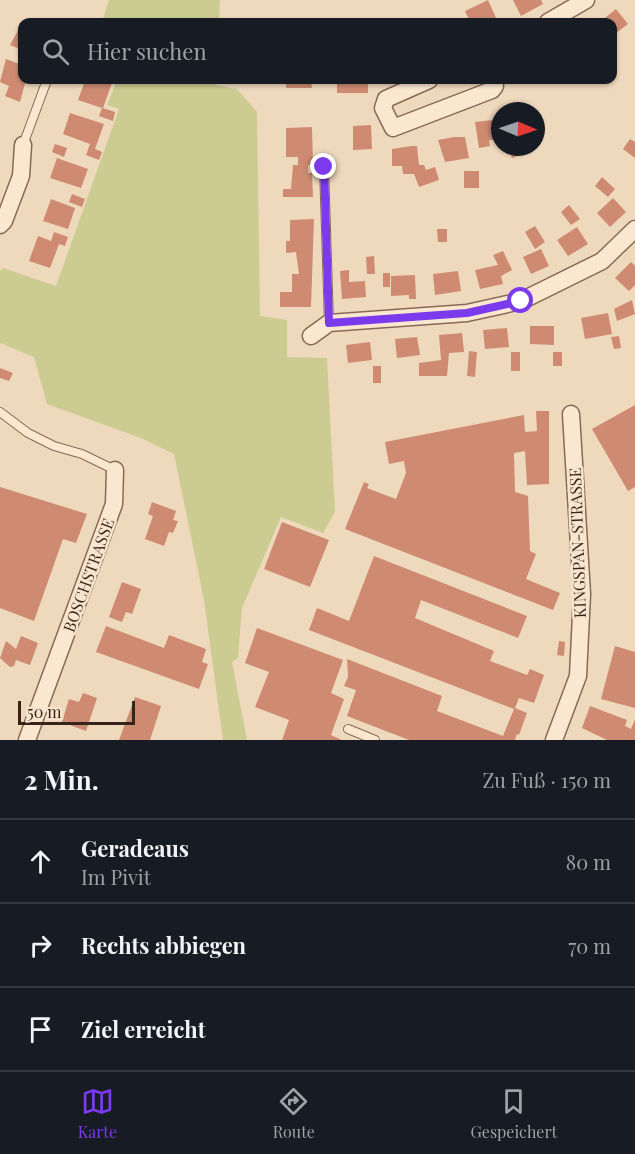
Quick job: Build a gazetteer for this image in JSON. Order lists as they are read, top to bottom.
{
  "streets": {
    "street": ["KINGSPAN-STRASSE", "BOSCHSTRASSE"]
  },
  "scale_bar": "50 m",
  "north": "right",
  "page": {
    "search": "Hier suchen",
    "scale": "50 m",
    "heading": ["2 Min.", "Zu Fuß · 150 m"],
    "list": [
      ["Geradeaus", "Im Pivit", "80 m"],
      ["Rechts abbiegen", "70 m"],
      "Ziel erreicht"
    ],
    "nav": ["Karte", "Route", "Gespeichert"]
  }
}
